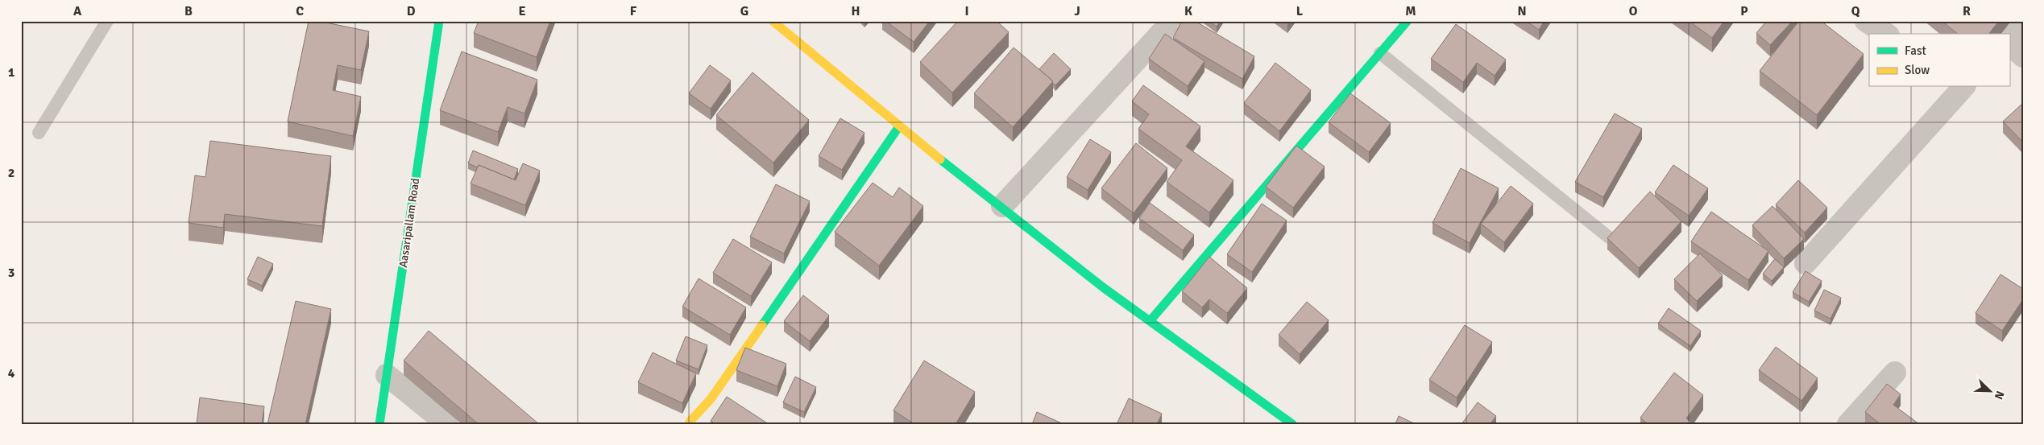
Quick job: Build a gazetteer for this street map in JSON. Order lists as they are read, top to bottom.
{
  "streets": {
    "street": ["Aasaripallam Road"]
  },
  "legend": ["Fast", "Slow"],
  "north": "bottom right",
  "grid": {
    "columns": [
      "A",
      "B",
      "C",
      "D",
      "E",
      "F",
      "G",
      "H",
      "I",
      "J",
      "K",
      "L",
      "M",
      "N",
      "O",
      "P",
      "Q",
      "R"
    ],
    "rows": [
      "1",
      "2",
      "3",
      "4"
    ]
  }
}
